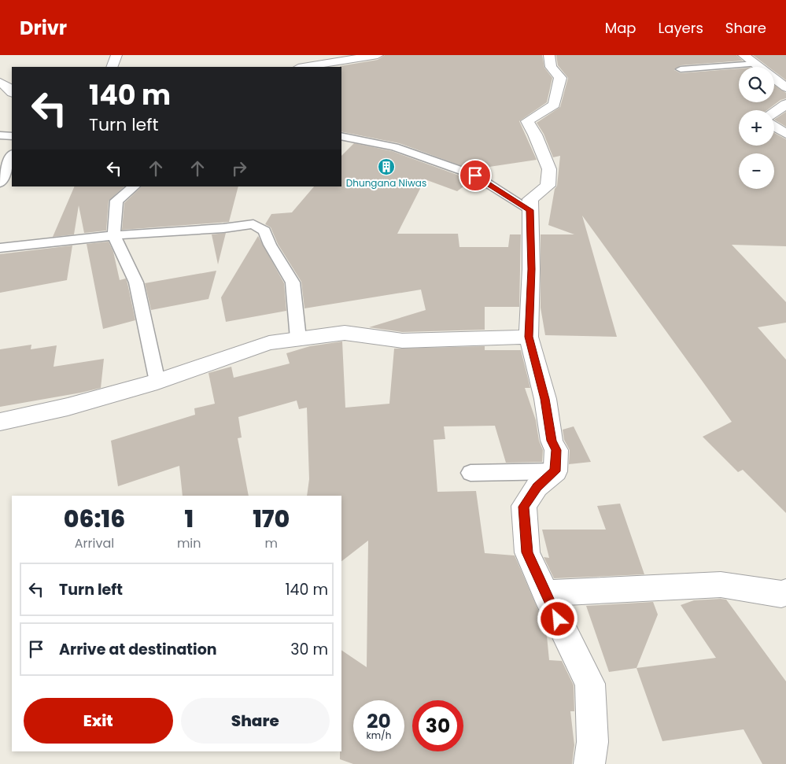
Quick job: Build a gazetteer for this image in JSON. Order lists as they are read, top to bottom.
{
  "places": {
    "building": ["Dhungana Niwas"]
  },
  "page": {
    "header": "Drivr",
    "nav": ["Map", "Layers", "Share"],
    "map_buttons": ["+", "−"],
    "turn": ["140 m", "Turn left"],
    "eta": [
      "06:16",
      "Arrival",
      "1",
      "min",
      "170",
      "m"
    ],
    "list": [
      {
        "name": "Turn left",
        "value": "140 m"
      },
      {
        "name": "Arrive at destination",
        "value": "30 m"
      }
    ],
    "buttons": ["Exit", "Share"],
    "speed": "20 km/h",
    "limit": "30"
  }
}
